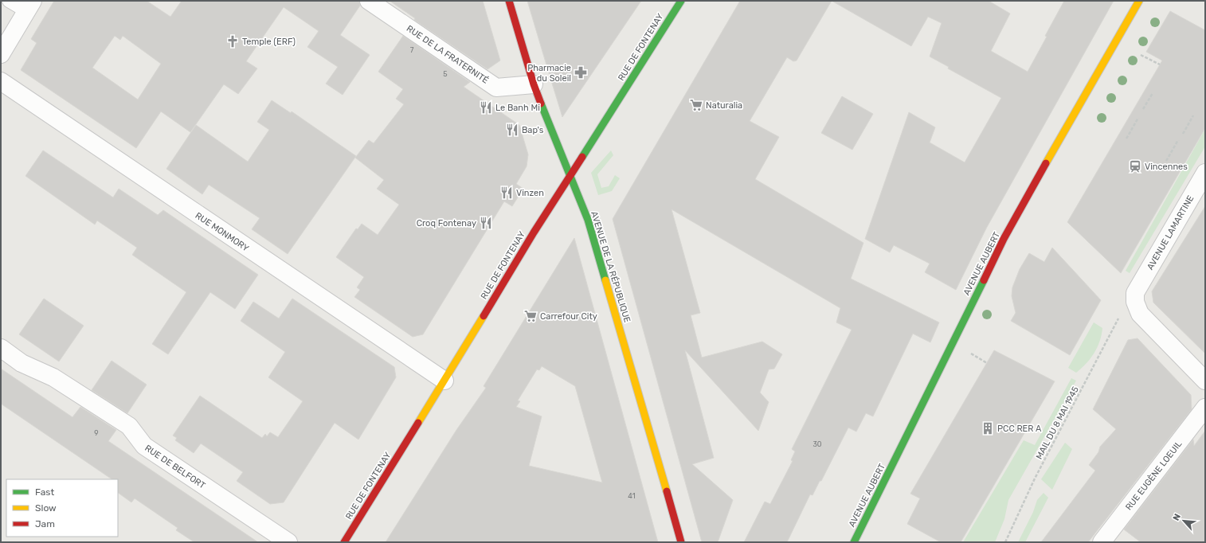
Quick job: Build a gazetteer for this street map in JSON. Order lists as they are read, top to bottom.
{
  "streets": {
    "street": [
      "RUE DE FONTENAY",
      "RUE DE LA FRATERNITÉ",
      "RUE MONMORY",
      "AVENUE LAMARTINE",
      "AVENUE AUBERT",
      "AVENUE DE LA RÉPUBLIQUE",
      "RUE DE BELFORT",
      "RUE EUGÈNE LOEUIL"
    ],
    "path": ["MAIL DU 8 MAI 1945"]
  },
  "crossings": [
    ["RUE DE FONTENAY", "RUE MONMORY"],
    ["RUE DE FONTENAY", "AVENUE DE LA RÉPUBLIQUE"],
    ["RUE DE LA FRATERNITÉ", "AVENUE DE LA RÉPUBLIQUE"]
  ],
  "places": {
    "church": ["Temple (ERF)"],
    "pharmacy": ["Pharmacie du Soleil"],
    "supermarket": ["Naturalia", "Carrefour City"],
    "restaurant": [
      "Le Banh Mi",
      "Bap's",
      "Vinzen",
      "Croq Fontenay"
    ],
    "station": ["Vincennes"],
    "building": ["PCC RER A"]
  },
  "house_numbers": [
    "7",
    "5",
    "9",
    "30",
    "41"
  ],
  "legend": ["Fast", "Slow", "Jam"],
  "north": "top left"
}
